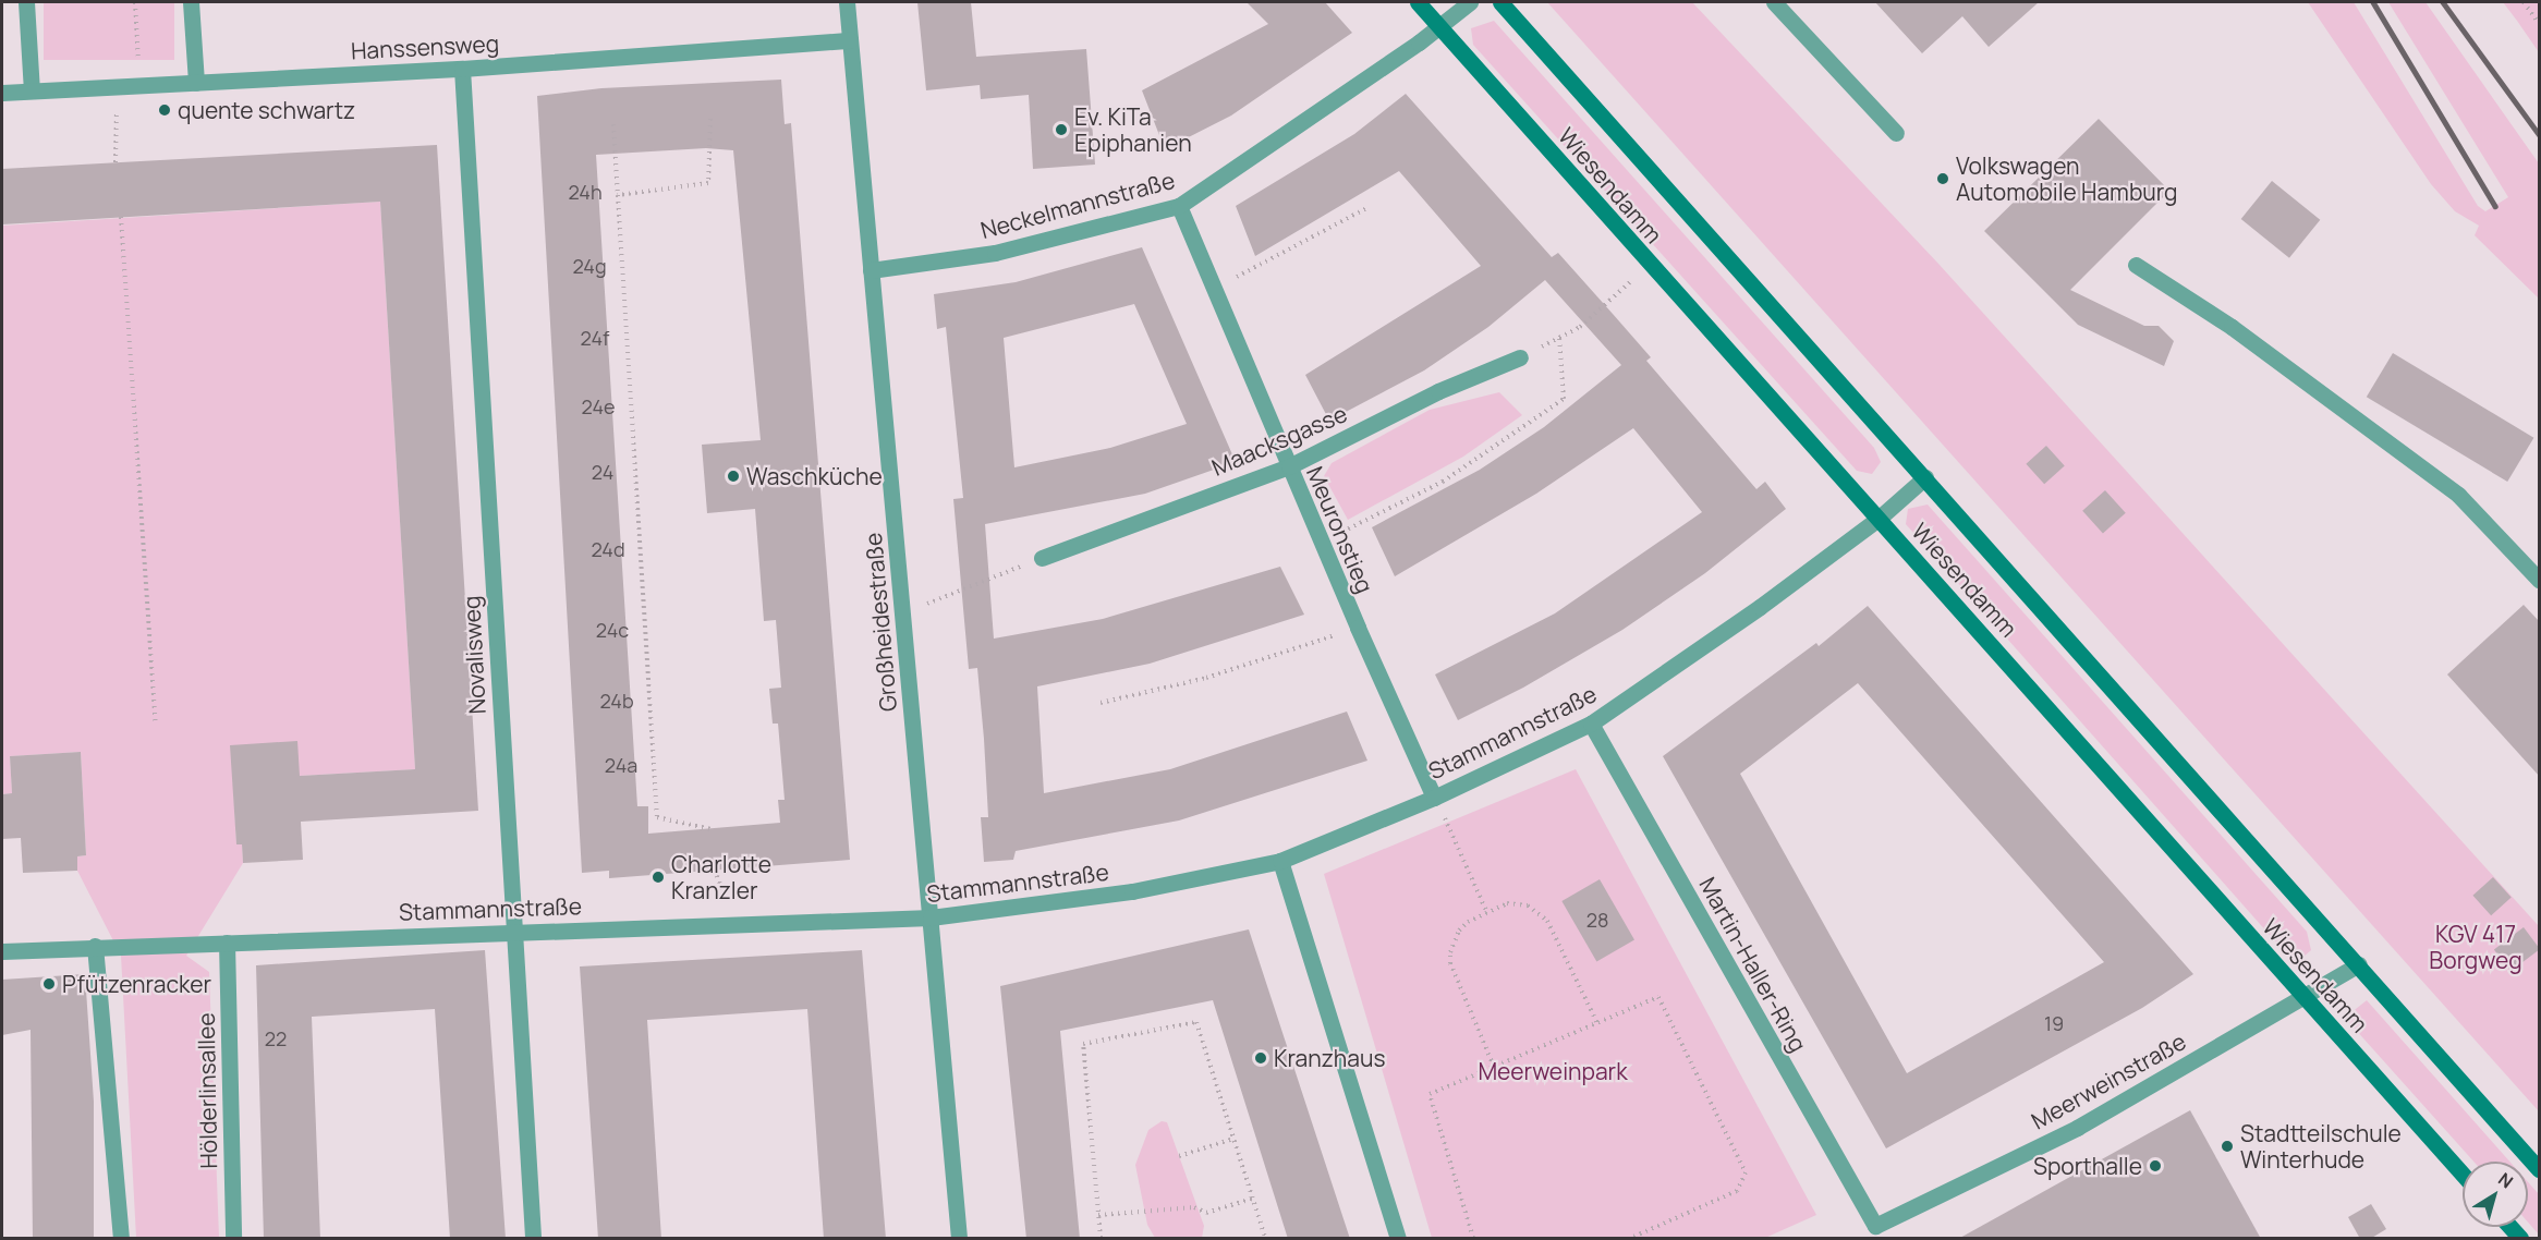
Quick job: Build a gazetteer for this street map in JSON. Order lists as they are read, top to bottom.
{
  "streets": {
    "street": [
      "Hanssensweg",
      "Wiesendamm",
      "Neckelmannstraße",
      "Maacksgasse",
      "Meuronstieg",
      "Großheidestraße",
      "Novalisweg",
      "Stammannstraße",
      "Martin-Haller-Ring",
      "Meerweinstraße",
      "Hölderlinsallee"
    ]
  },
  "crossings": [
    ["Hanssensweg", "Großheidestraße"],
    ["Hanssensweg", "Novalisweg"],
    ["Wiesendamm", "Neckelmannstraße"],
    ["Wiesendamm", "Stammannstraße"],
    ["Wiesendamm", "Meerweinstraße"],
    ["Neckelmannstraße", "Meuronstieg"],
    ["Neckelmannstraße", "Großheidestraße"],
    ["Maacksgasse", "Meuronstieg"],
    ["Meuronstieg", "Stammannstraße"],
    ["Großheidestraße", "Stammannstraße"],
    ["Novalisweg", "Stammannstraße"],
    ["Stammannstraße", "Martin-Haller-Ring"],
    ["Stammannstraße", "Hölderlinsallee"],
    ["Martin-Haller-Ring", "Meerweinstraße"]
  ],
  "parks": ["KGV 417 Borgweg", "Meerweinpark"],
  "places": [
    "quente schwartz",
    "Ev. KiTa Epiphanien",
    "Volkswagen Automobile Hamburg",
    "Waschküche",
    "Charlotte Kranzler",
    "Pfützenracker",
    "Kranzhaus",
    "Stadtteilschule Winterhude",
    "Sporthalle"
  ],
  "house_numbers": [
    "24h",
    "24g",
    "24f",
    "24e",
    "24",
    "24d",
    "24c",
    "24b",
    "24a",
    "28",
    "19",
    "22"
  ],
  "north": "top right"
}
